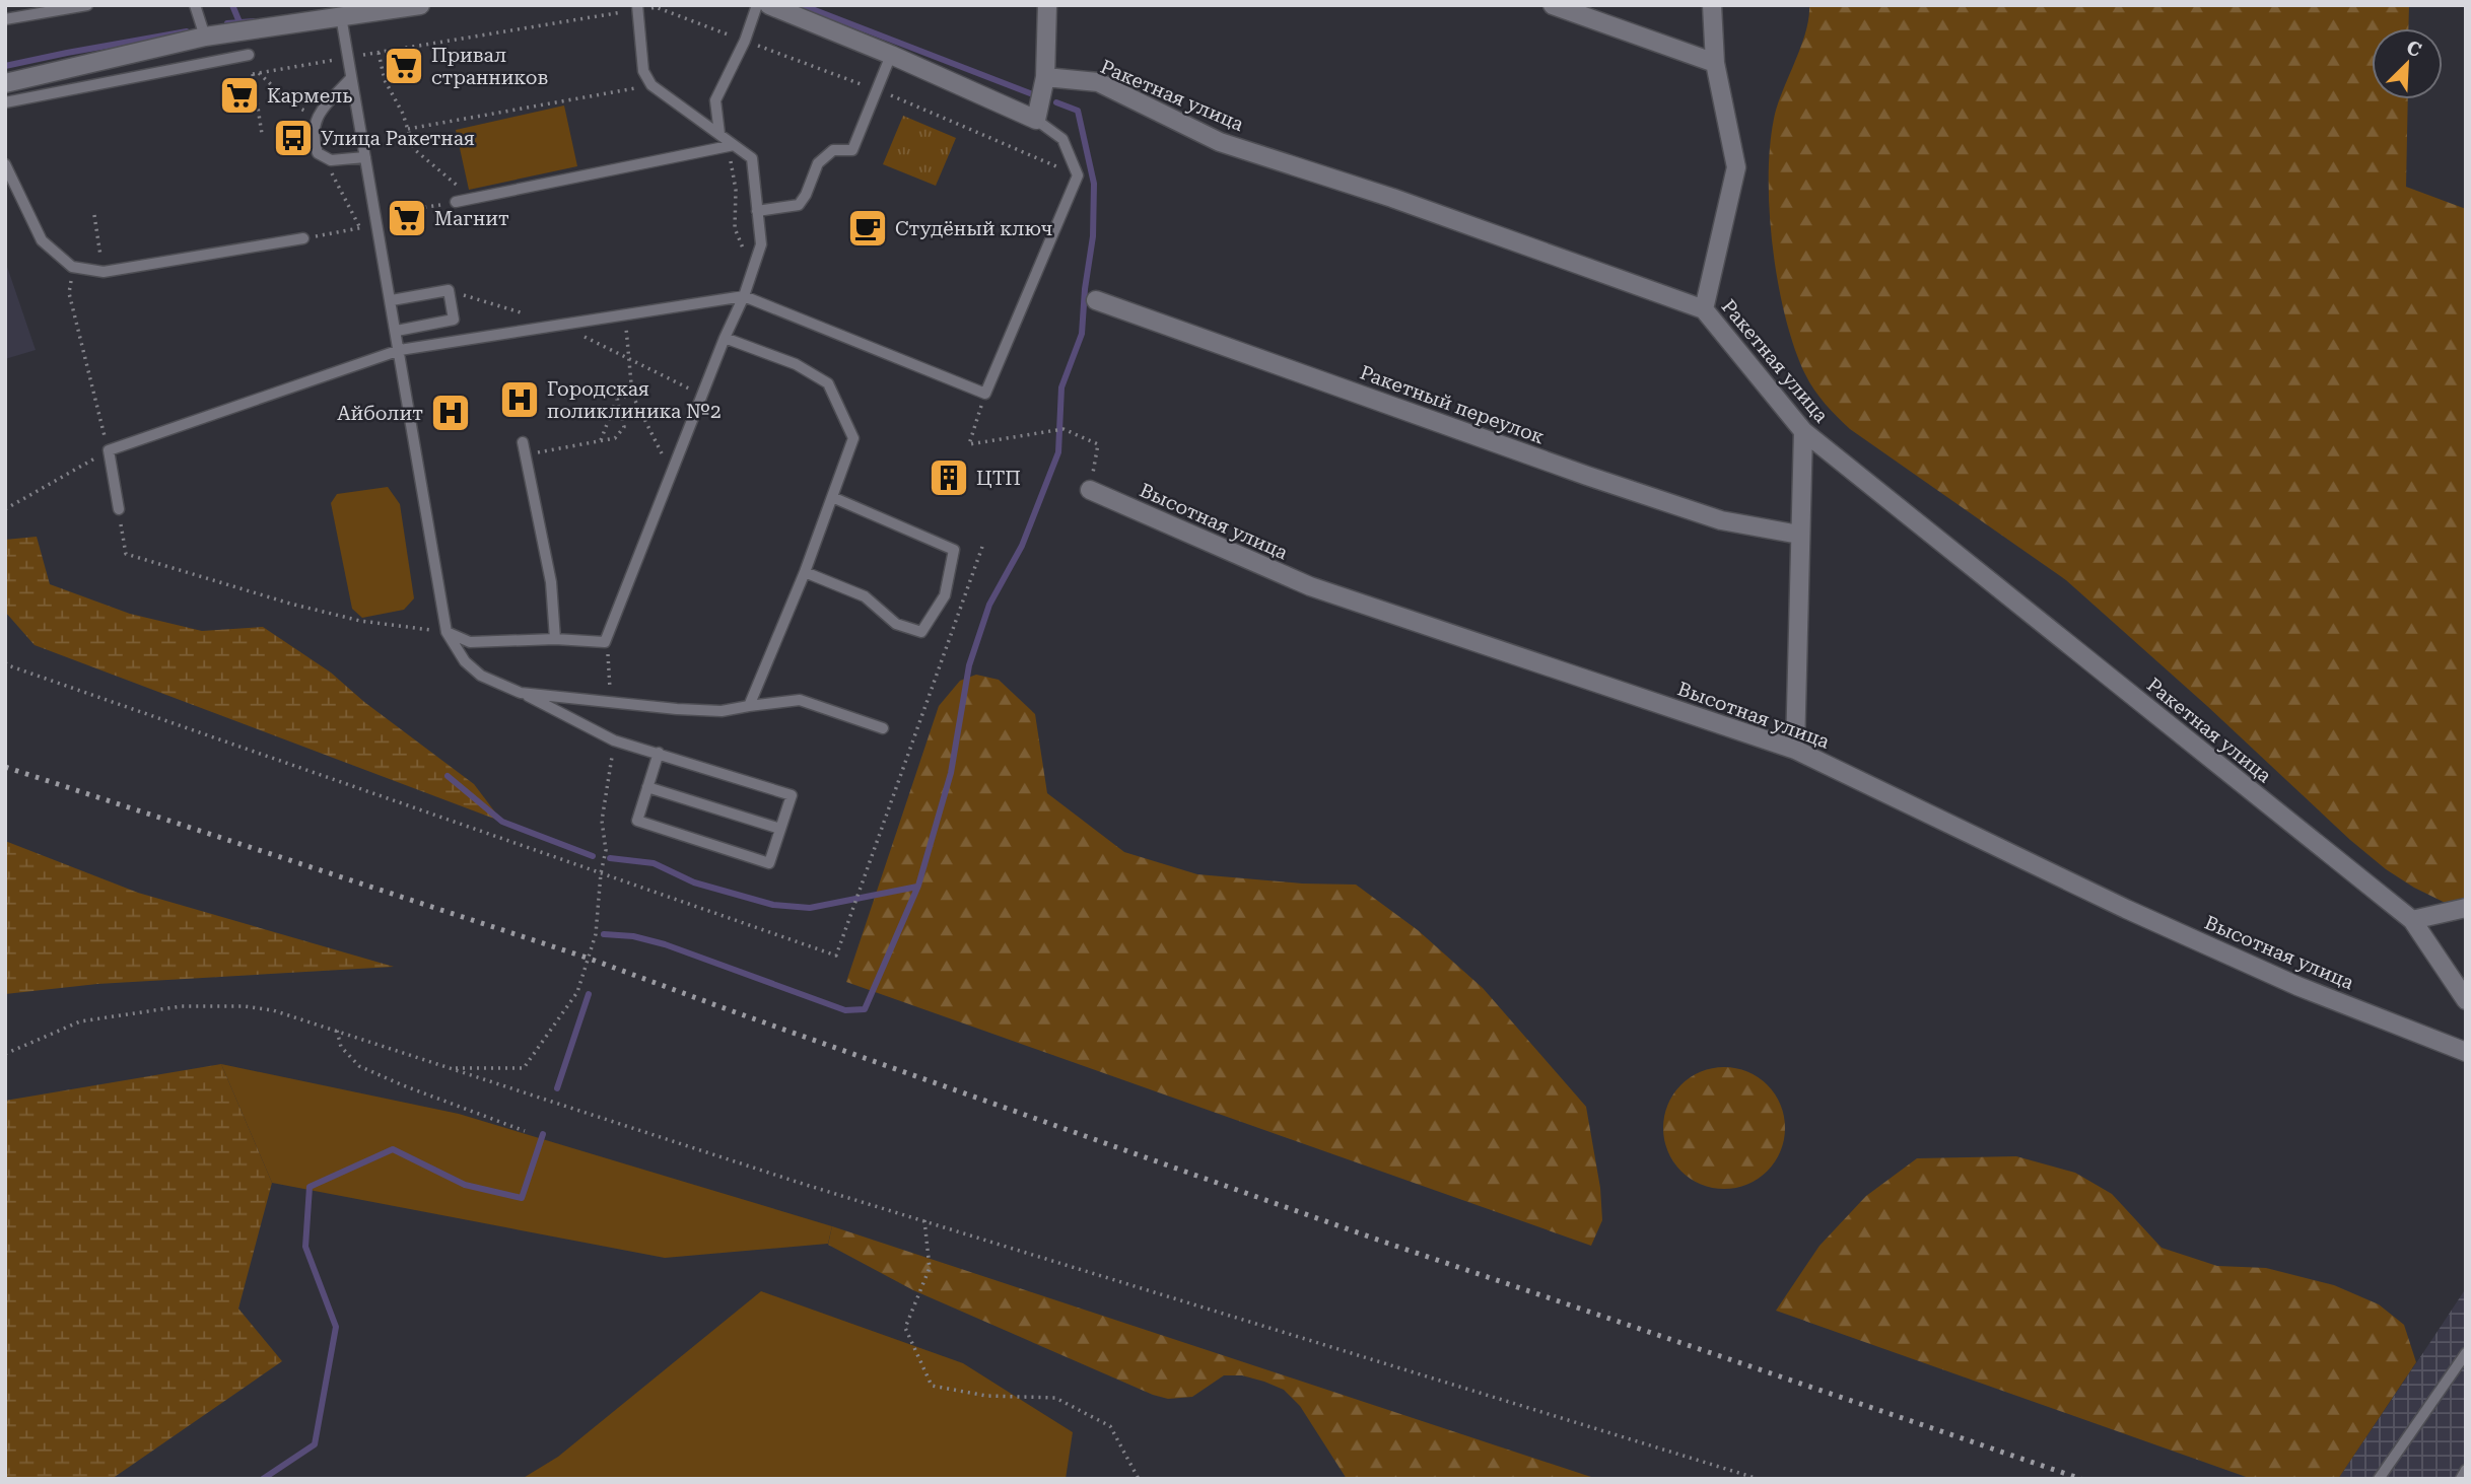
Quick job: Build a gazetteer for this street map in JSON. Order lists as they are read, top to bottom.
{
  "streets": {
    "street": ["Ракетная улица", "Ракетный переулок", "Высотная улица"]
  },
  "places": {
    "supermarket": ["Привал странников", "Кармель", "Магнит"],
    "bus stop": ["Улица Ракетная"],
    "cafe": ["Студёный ключ"],
    "hospital": ["Городская поликлиника №2", "Айболит"],
    "building": ["ЦТП"]
  },
  "north": "top right"
}
